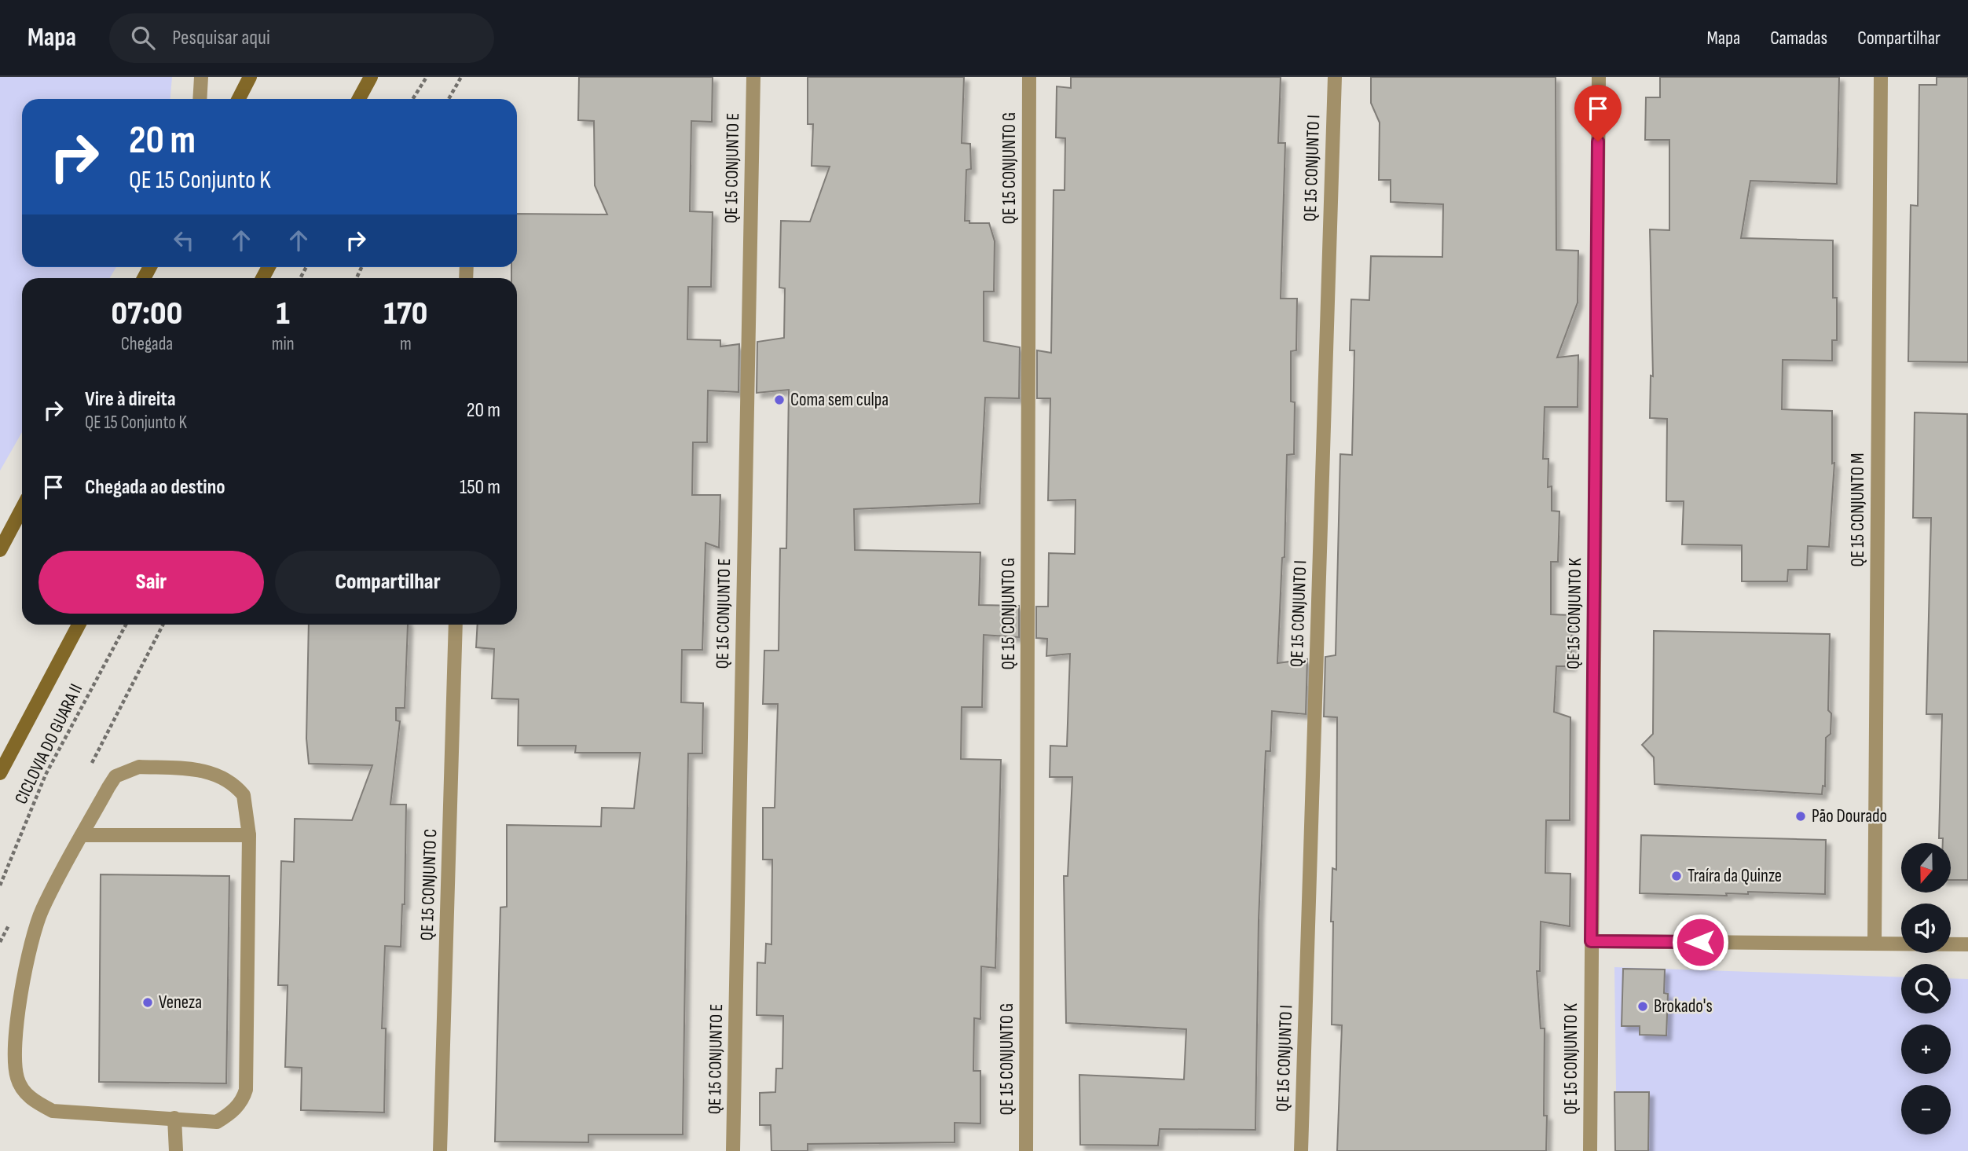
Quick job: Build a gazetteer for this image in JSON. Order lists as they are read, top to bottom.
{
  "streets": {
    "street": [
      "QE 15 CONJUNTO E",
      "QE 15 CONJUNTO G",
      "QE 15 CONJUNTO I",
      "QE 15 CONJUNTO M",
      "QE 15 CONJUNTO K",
      "QE 15 CONJUNTO C"
    ],
    "path": ["CICLOVIA DO GUARA II"]
  },
  "places": [
    "Coma sem culpa",
    "Pão Dourado",
    "Traíra da Quinze",
    "Veneza",
    "Brokado's"
  ],
  "north": "bottom",
  "page": {
    "header": "Mapa",
    "search": "Pesquisar aqui",
    "nav": ["Mapa", "Camadas", "Compartilhar"],
    "turn": ["20 m", "QE 15 Conjunto K"],
    "eta": [
      "07:00",
      "Chegada",
      "1",
      "min",
      "170",
      "m"
    ],
    "list": [
      {
        "name": "Vire à direita",
        "note": "QE 15 Conjunto K",
        "value": "20 m"
      },
      {
        "name": "Chegada ao destino",
        "value": "150 m"
      }
    ],
    "buttons": ["Sair", "Compartilhar"],
    "map_buttons": ["+", "−"]
  }
}
